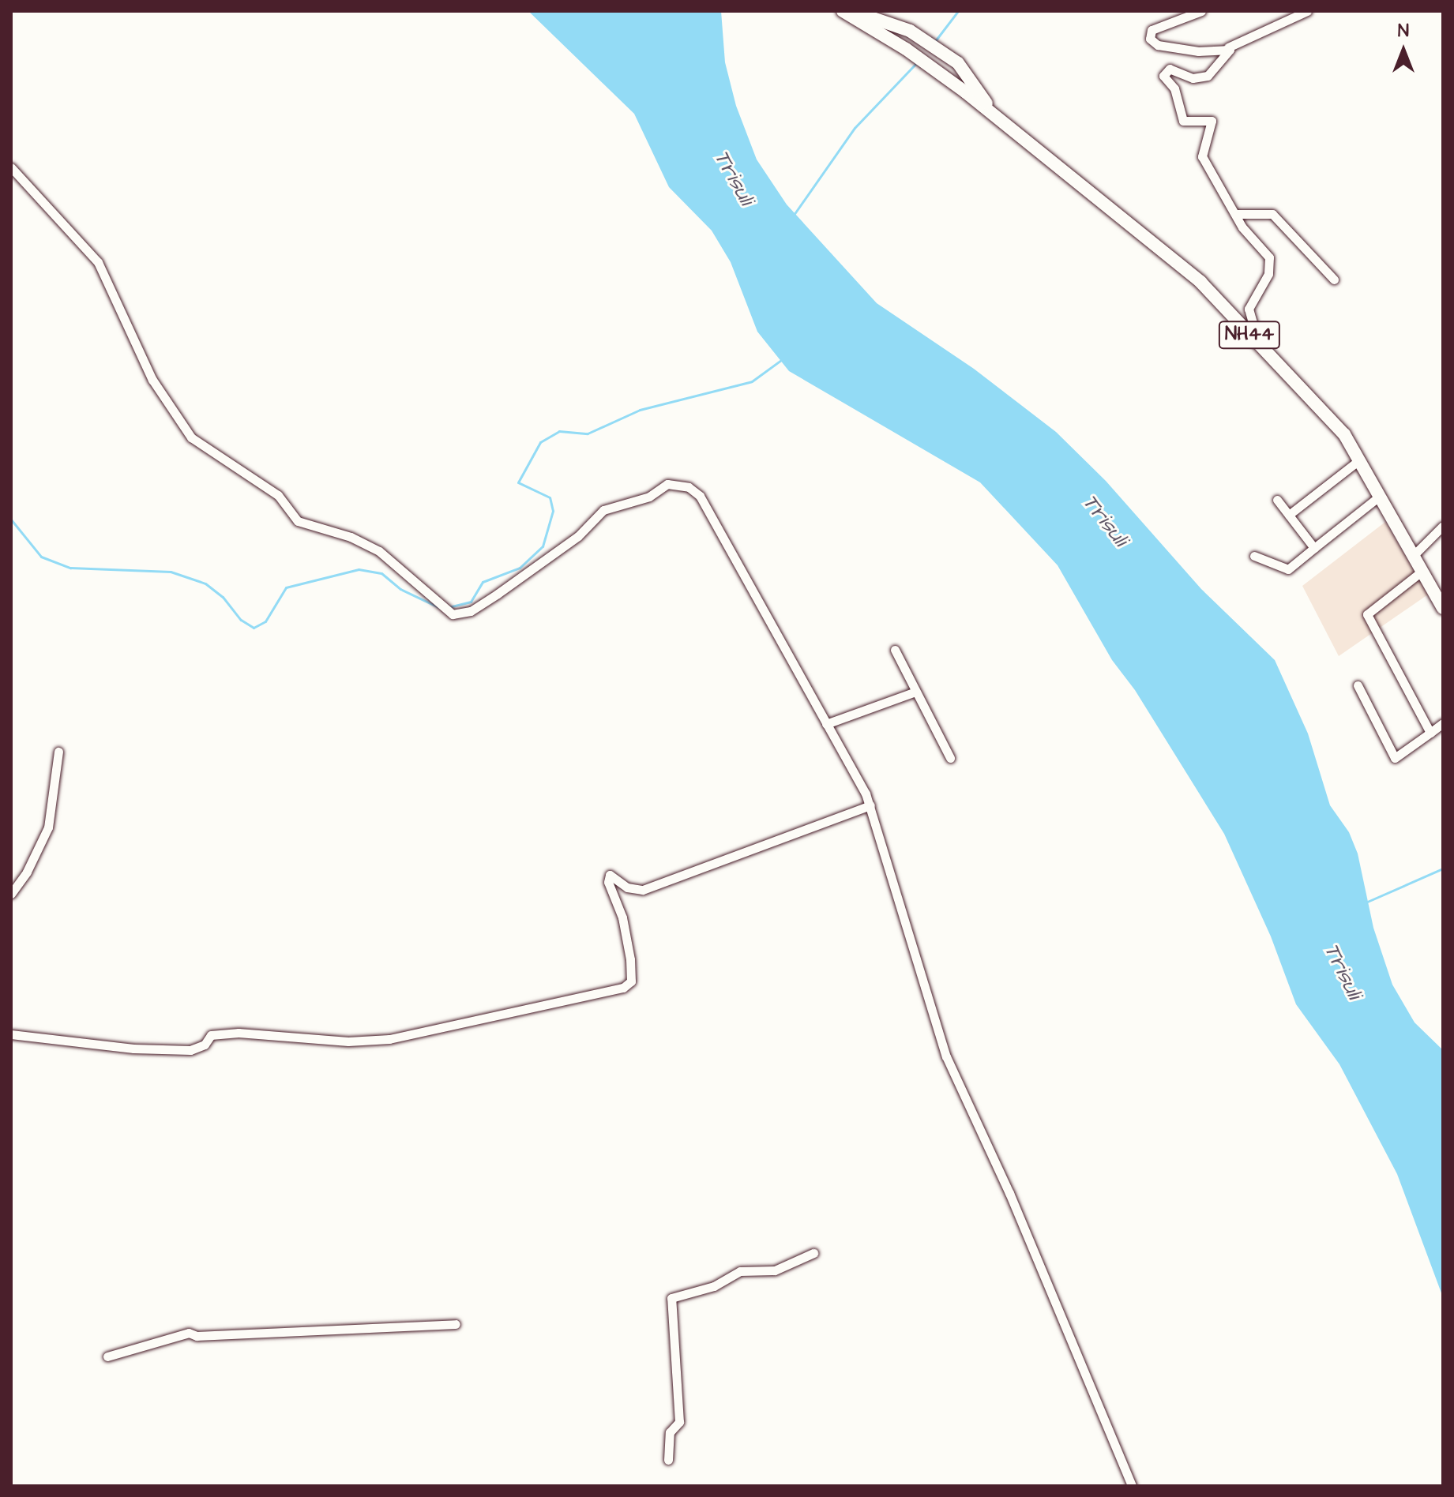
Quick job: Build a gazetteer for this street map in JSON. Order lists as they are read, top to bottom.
{
  "streets": {
    "highway": ["NH44"]
  },
  "water": ["Trisuli"],
  "north": "top"
}
